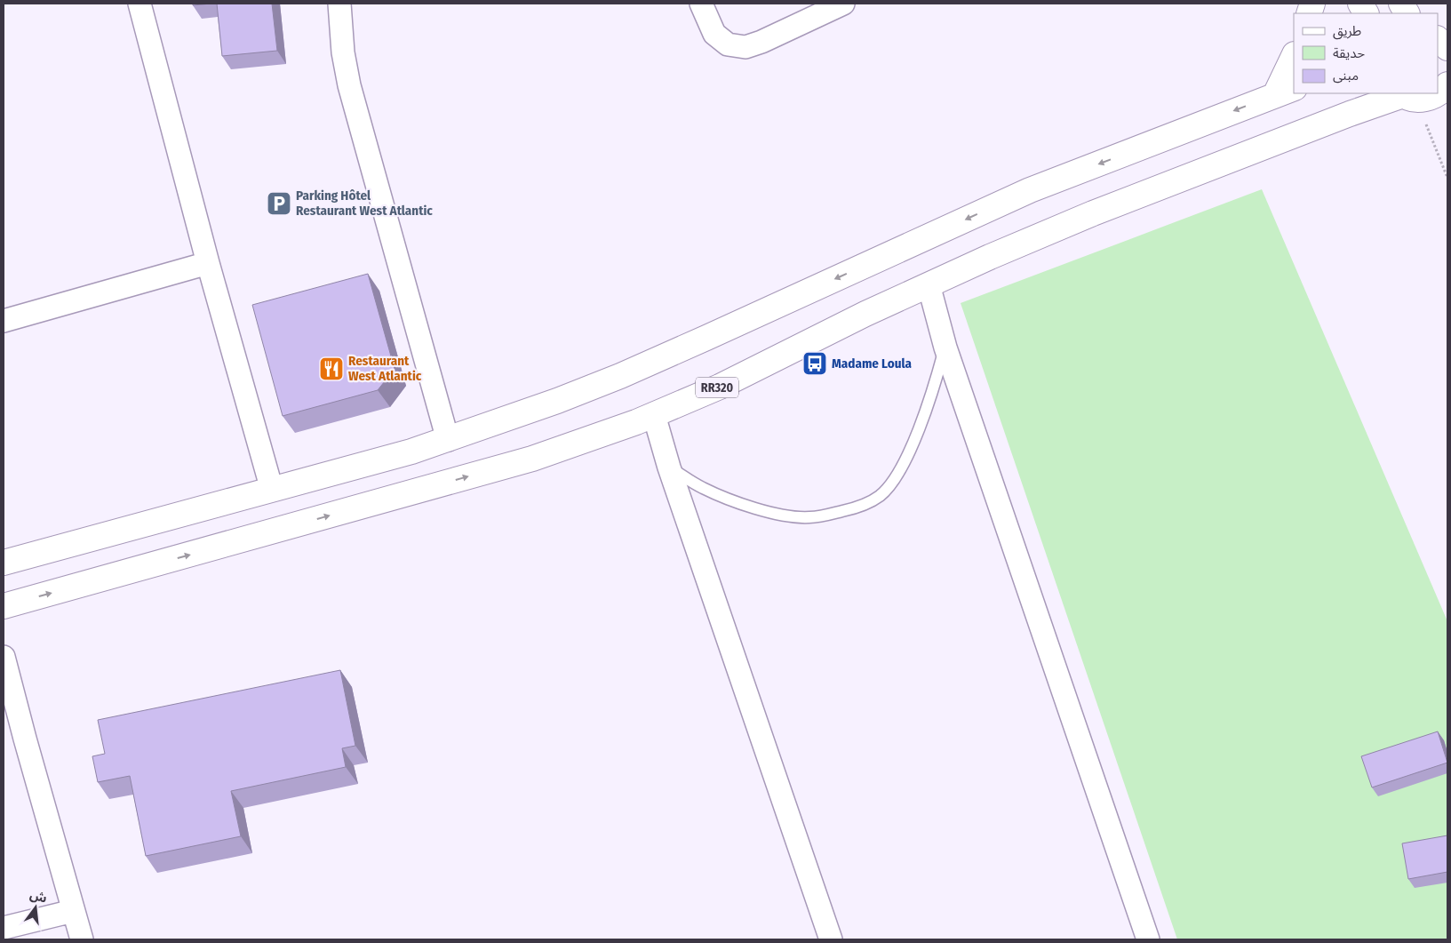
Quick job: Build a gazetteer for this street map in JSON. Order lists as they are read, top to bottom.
{
  "streets": {
    "main road": ["RR320"]
  },
  "places": {
    "parking": ["Parking Hôtel Restaurant West Atlantic"],
    "bus stop": ["Madame Loula"],
    "restaurant": ["Restaurant West Atlantic"]
  },
  "legend": ["طريق", "حديقة", "مبنى"],
  "north": "top"
}
